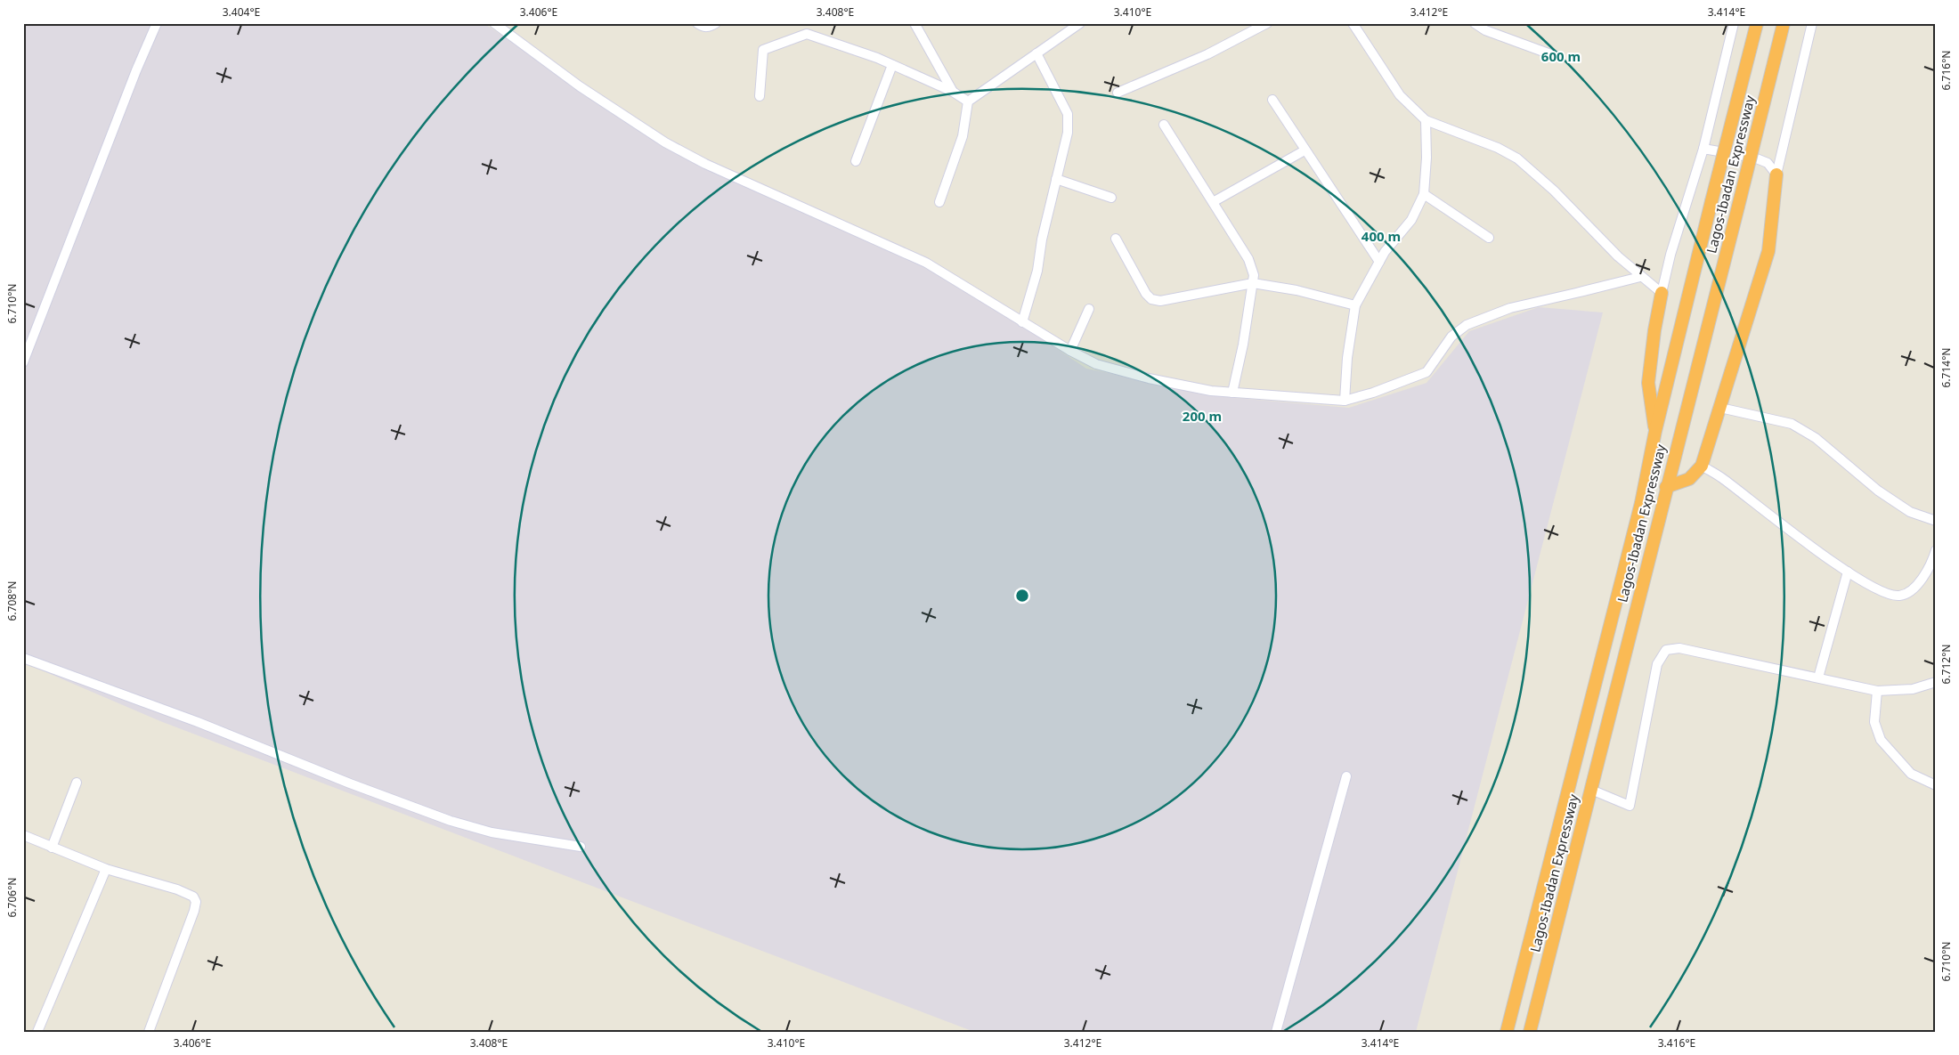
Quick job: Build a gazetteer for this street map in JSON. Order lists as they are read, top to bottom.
{
  "streets": {
    "highway": ["Lagos-Ibadan Expressway"]
  },
  "coordinates": [
    "3.404°E",
    "3.406°E",
    "3.408°E",
    "3.410°E",
    "3.412°E",
    "3.414°E",
    "6.716°N",
    "6.710°N",
    "6.714°N",
    "6.708°N",
    "6.712°N",
    "6.706°N",
    "3.416°E"
  ],
  "rings": ["600 m", "400 m", "200 m"]
}
